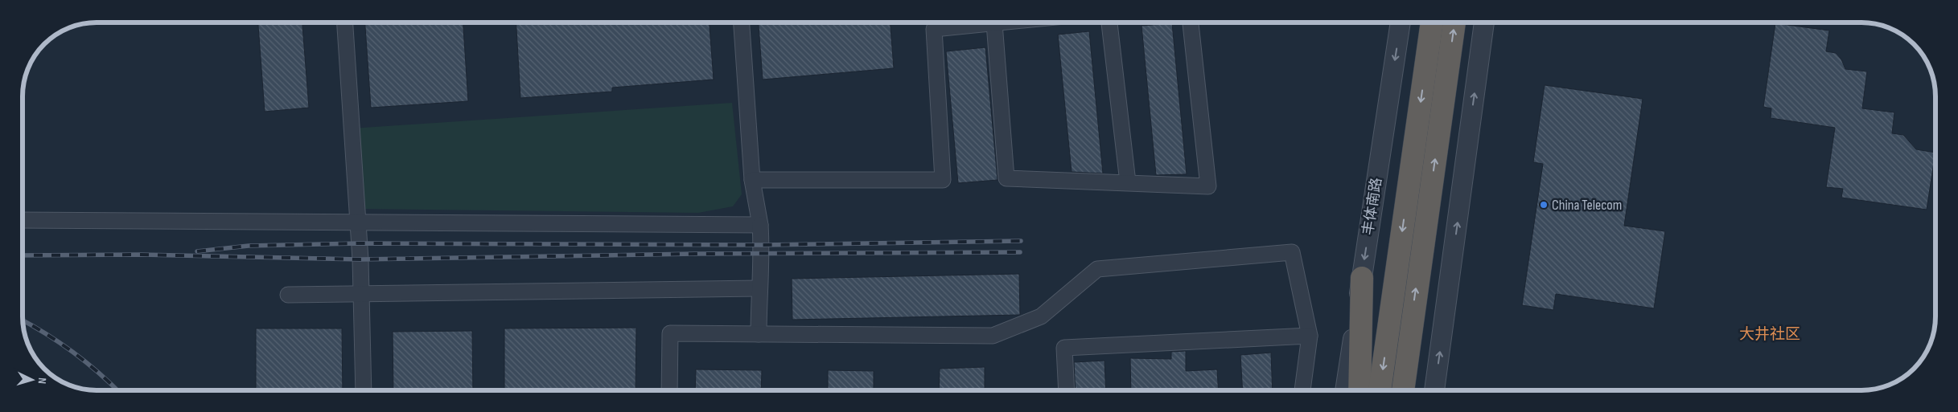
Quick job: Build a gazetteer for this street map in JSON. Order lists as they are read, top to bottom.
{
  "streets": {
    "street": ["丰体南路"]
  },
  "districts": ["大井社区"],
  "places": ["China Telecom"],
  "north": "right"
}
